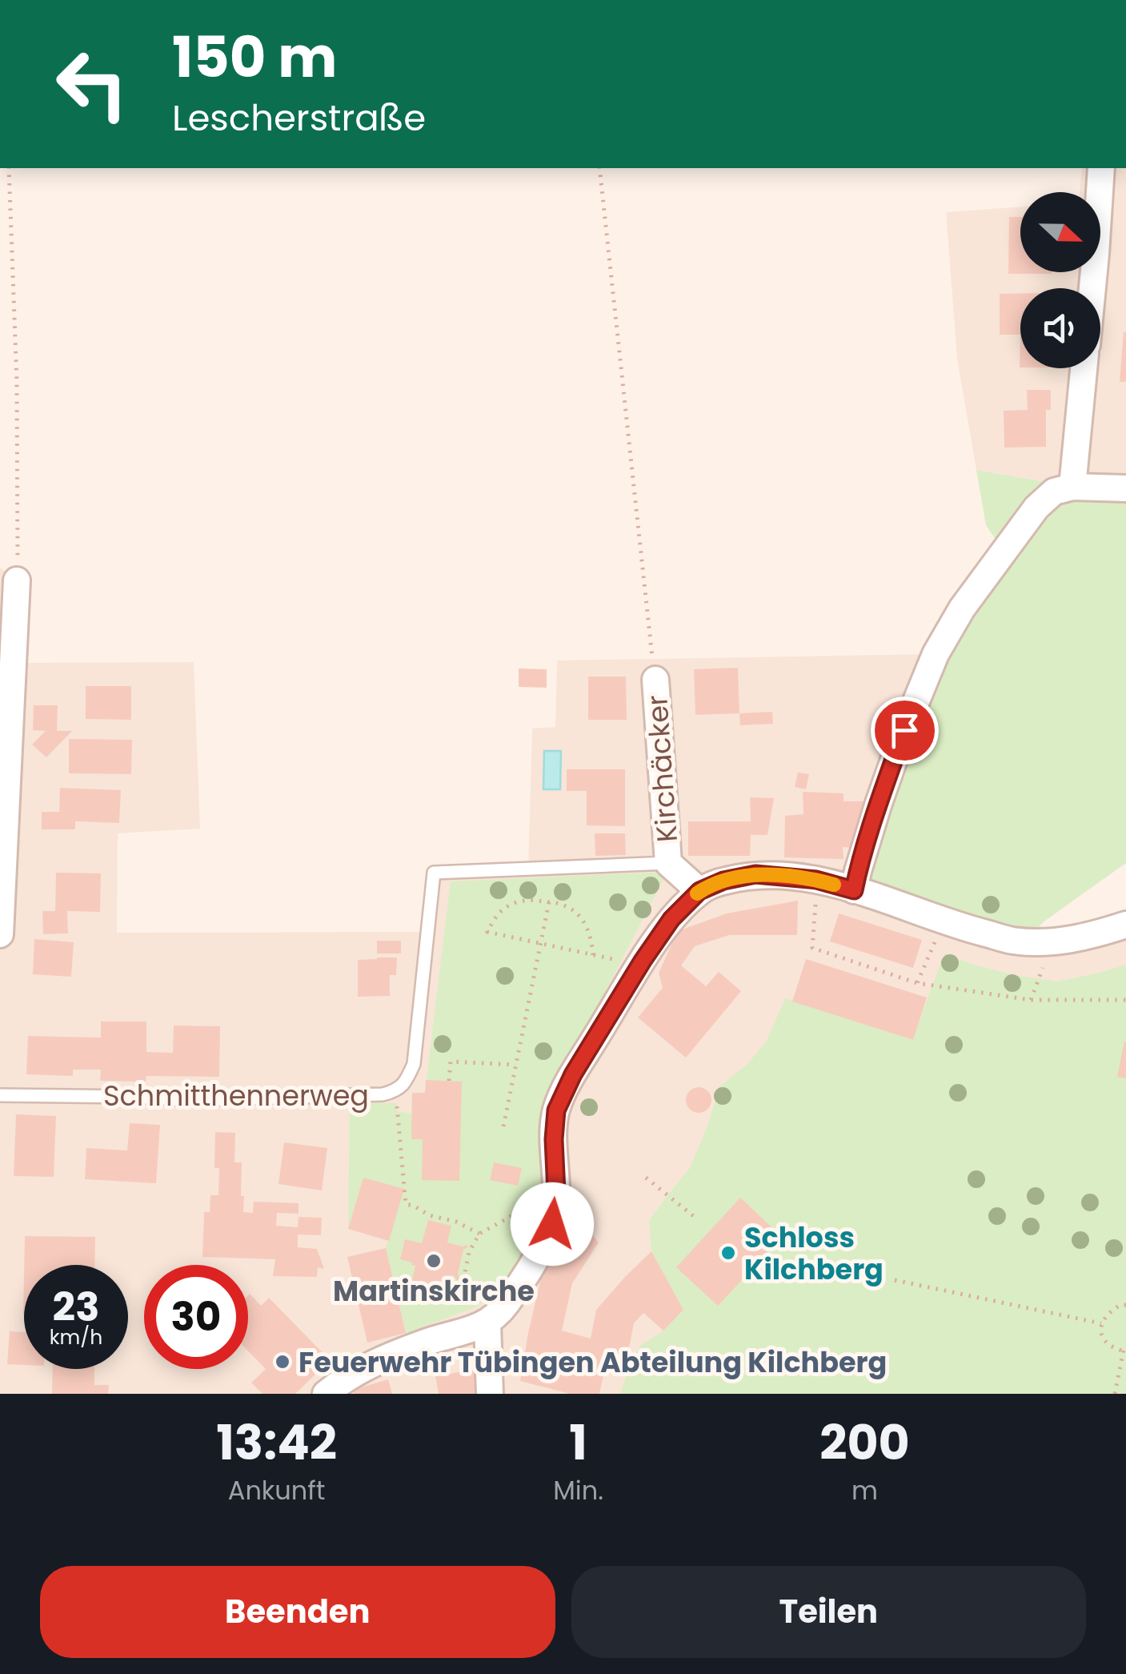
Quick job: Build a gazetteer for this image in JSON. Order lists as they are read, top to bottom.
{
  "streets": {
    "street": ["Kirchäcker"],
    "lane": ["Schmitthennerweg"]
  },
  "crossings": [
    ["Kirchäcker", "Schmitthennerweg"]
  ],
  "places": ["Schloss Kilchberg", "Martinskirche", "Feuerwehr Tübingen Abteilung Kilchberg"],
  "north": "right",
  "page": {
    "turn": ["150 m", "Lescherstraße"],
    "speed": "23 km/h",
    "limit": "30",
    "eta": [
      "13:42",
      "Ankunft",
      "1",
      "Min.",
      "200",
      "m"
    ],
    "buttons": ["Beenden", "Teilen"]
  }
}
